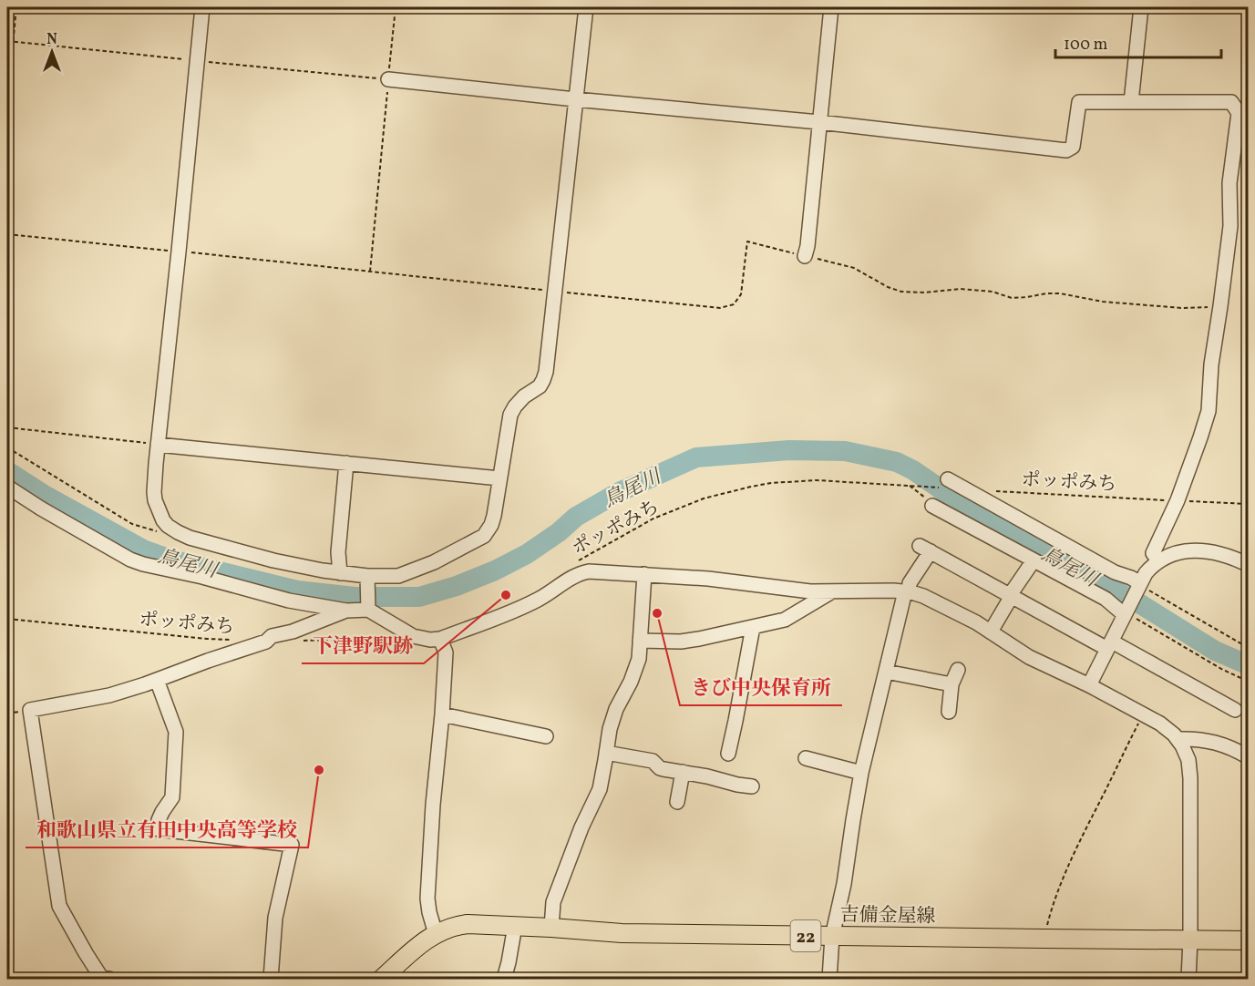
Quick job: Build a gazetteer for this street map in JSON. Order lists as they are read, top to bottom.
{
  "streets": {
    "main road": ["吉備金屋線", "22"],
    "path": ["ポッポみち"]
  },
  "water": ["鳥尾川"],
  "places": ["下津野駅跡", "きび中央保育所", "和歌山県立有田中央高等学校"],
  "scale_bar": "100 m",
  "north": "top"
}
